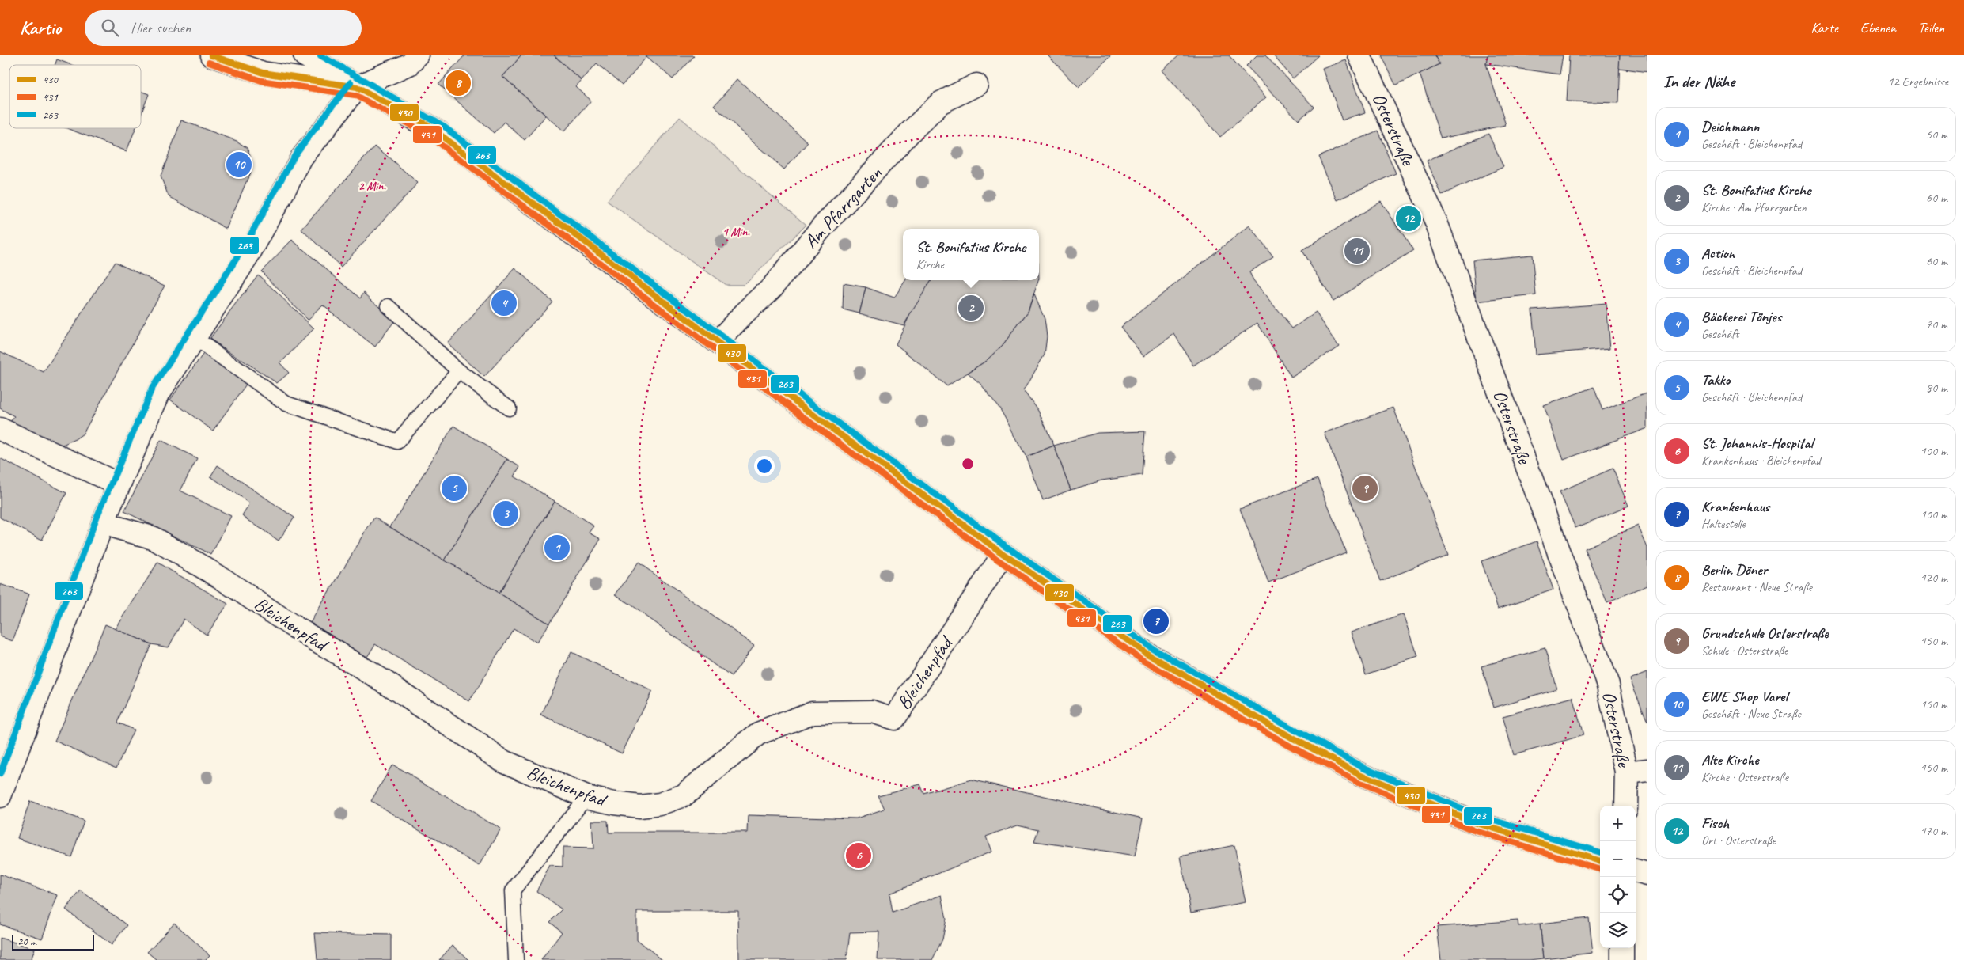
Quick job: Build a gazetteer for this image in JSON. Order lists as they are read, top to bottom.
{
  "streets": {
    "main road": ["Osterstraße", "Am Pfarrgarten", "Bleichenpfad"]
  },
  "lines": ["transit line 430", "transit line 263", "transit line 431"],
  "legend": ["430", "431", "263"],
  "scale_bar": "20 m",
  "page": {
    "header": "Kartio",
    "search": "Hier suchen",
    "nav": ["Karte", "Ebenen", "Teilen"],
    "heading": ["In der Nähe", "12 Ergebnisse"],
    "pins": [
      "8",
      "10",
      "12",
      "11",
      "4",
      "2",
      "5",
      "9",
      "3",
      "1",
      "7",
      "6"
    ],
    "list": [
      {
        "mark": "1",
        "name": "Deichmann",
        "note": "Geschäft · Bleichenpfad",
        "value": "50 m"
      },
      {
        "mark": "2",
        "name": "St. Bonifatius Kirche",
        "note": "Kirche · Am Pfarrgarten",
        "value": "60 m"
      },
      {
        "mark": "3",
        "name": "Action",
        "note": "Geschäft · Bleichenpfad",
        "value": "60 m"
      },
      {
        "mark": "4",
        "name": "Bäckerei Tönjes",
        "note": "Geschäft",
        "value": "70 m"
      },
      {
        "mark": "5",
        "name": "Takko",
        "note": "Geschäft · Bleichenpfad",
        "value": "80 m"
      },
      {
        "mark": "6",
        "name": "St. Johannis-Hospital",
        "note": "Krankenhaus · Bleichenpfad",
        "value": "100 m"
      },
      {
        "mark": "7",
        "name": "Krankenhaus",
        "note": "Haltestelle",
        "value": "100 m"
      },
      {
        "mark": "8",
        "name": "Berlin Döner",
        "note": "Restaurant · Neue Straße",
        "value": "120 m"
      },
      {
        "mark": "9",
        "name": "Grundschule Osterstraße",
        "note": "Schule · Osterstraße",
        "value": "150 m"
      },
      {
        "mark": "10",
        "name": "EWE Shop Varel",
        "note": "Geschäft · Neue Straße",
        "value": "150 m"
      },
      {
        "mark": "11",
        "name": "Alte Kirche",
        "note": "Kirche · Osterstraße",
        "value": "150 m"
      },
      {
        "mark": "12",
        "name": "Fisch",
        "note": "Ort · Osterstraße",
        "value": "170 m"
      }
    ],
    "popup": ["St. Bonifatius Kirche", "Kirche"],
    "map_buttons": ["+", "−"],
    "scale": "20 m"
  },
  "rings": ["2 Min.", "1 Min."]
}
